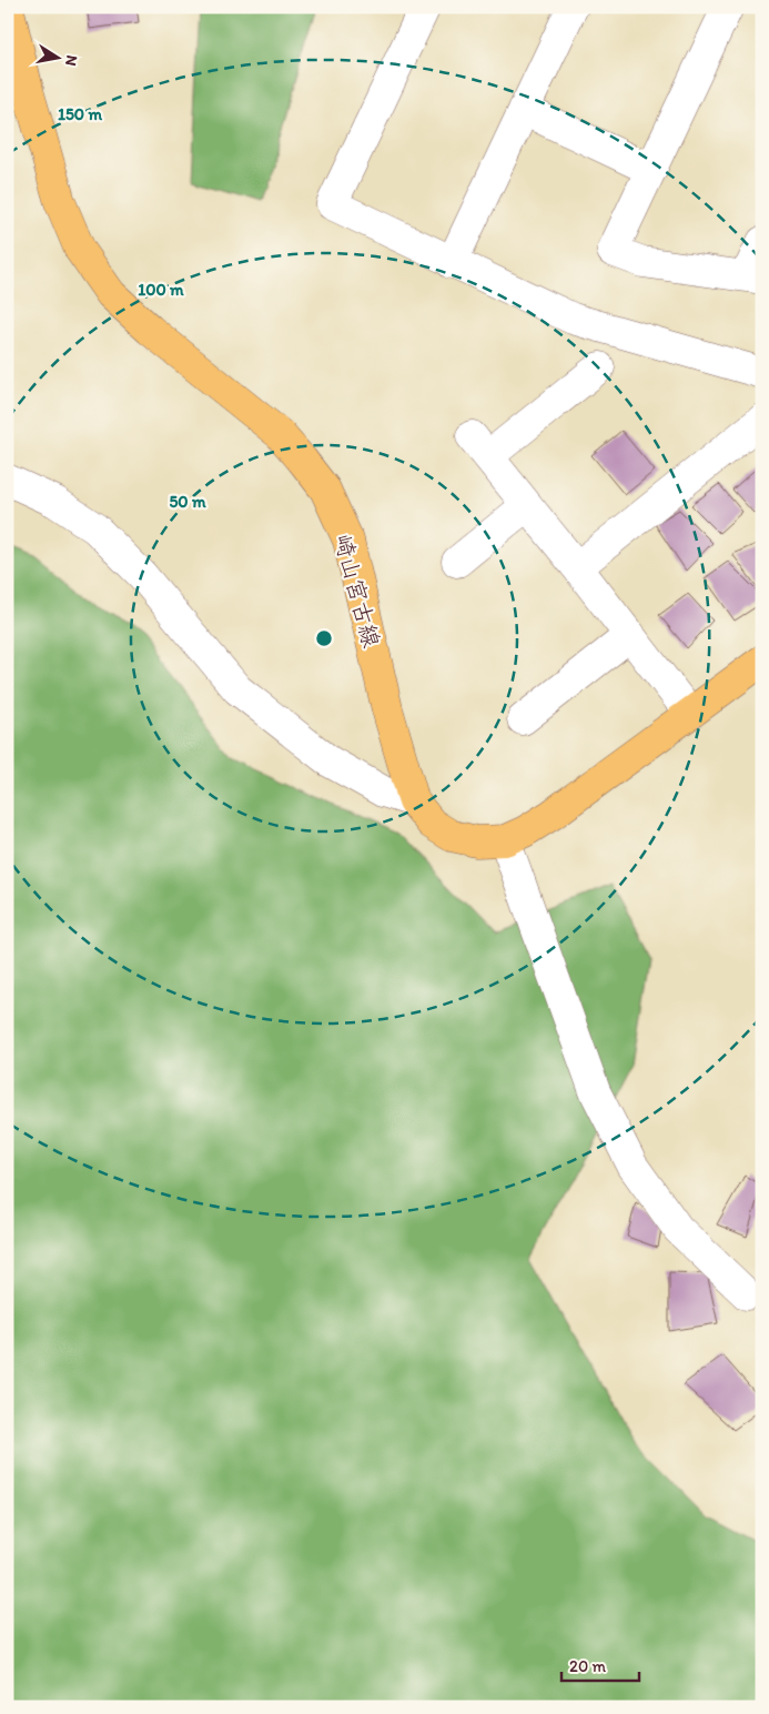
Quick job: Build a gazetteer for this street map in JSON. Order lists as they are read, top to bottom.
{
  "streets": {
    "main road": ["崎山宮古線"]
  },
  "scale_bar": "20 m",
  "north": "right",
  "rings": ["150 m", "100 m", "50 m"]
}
